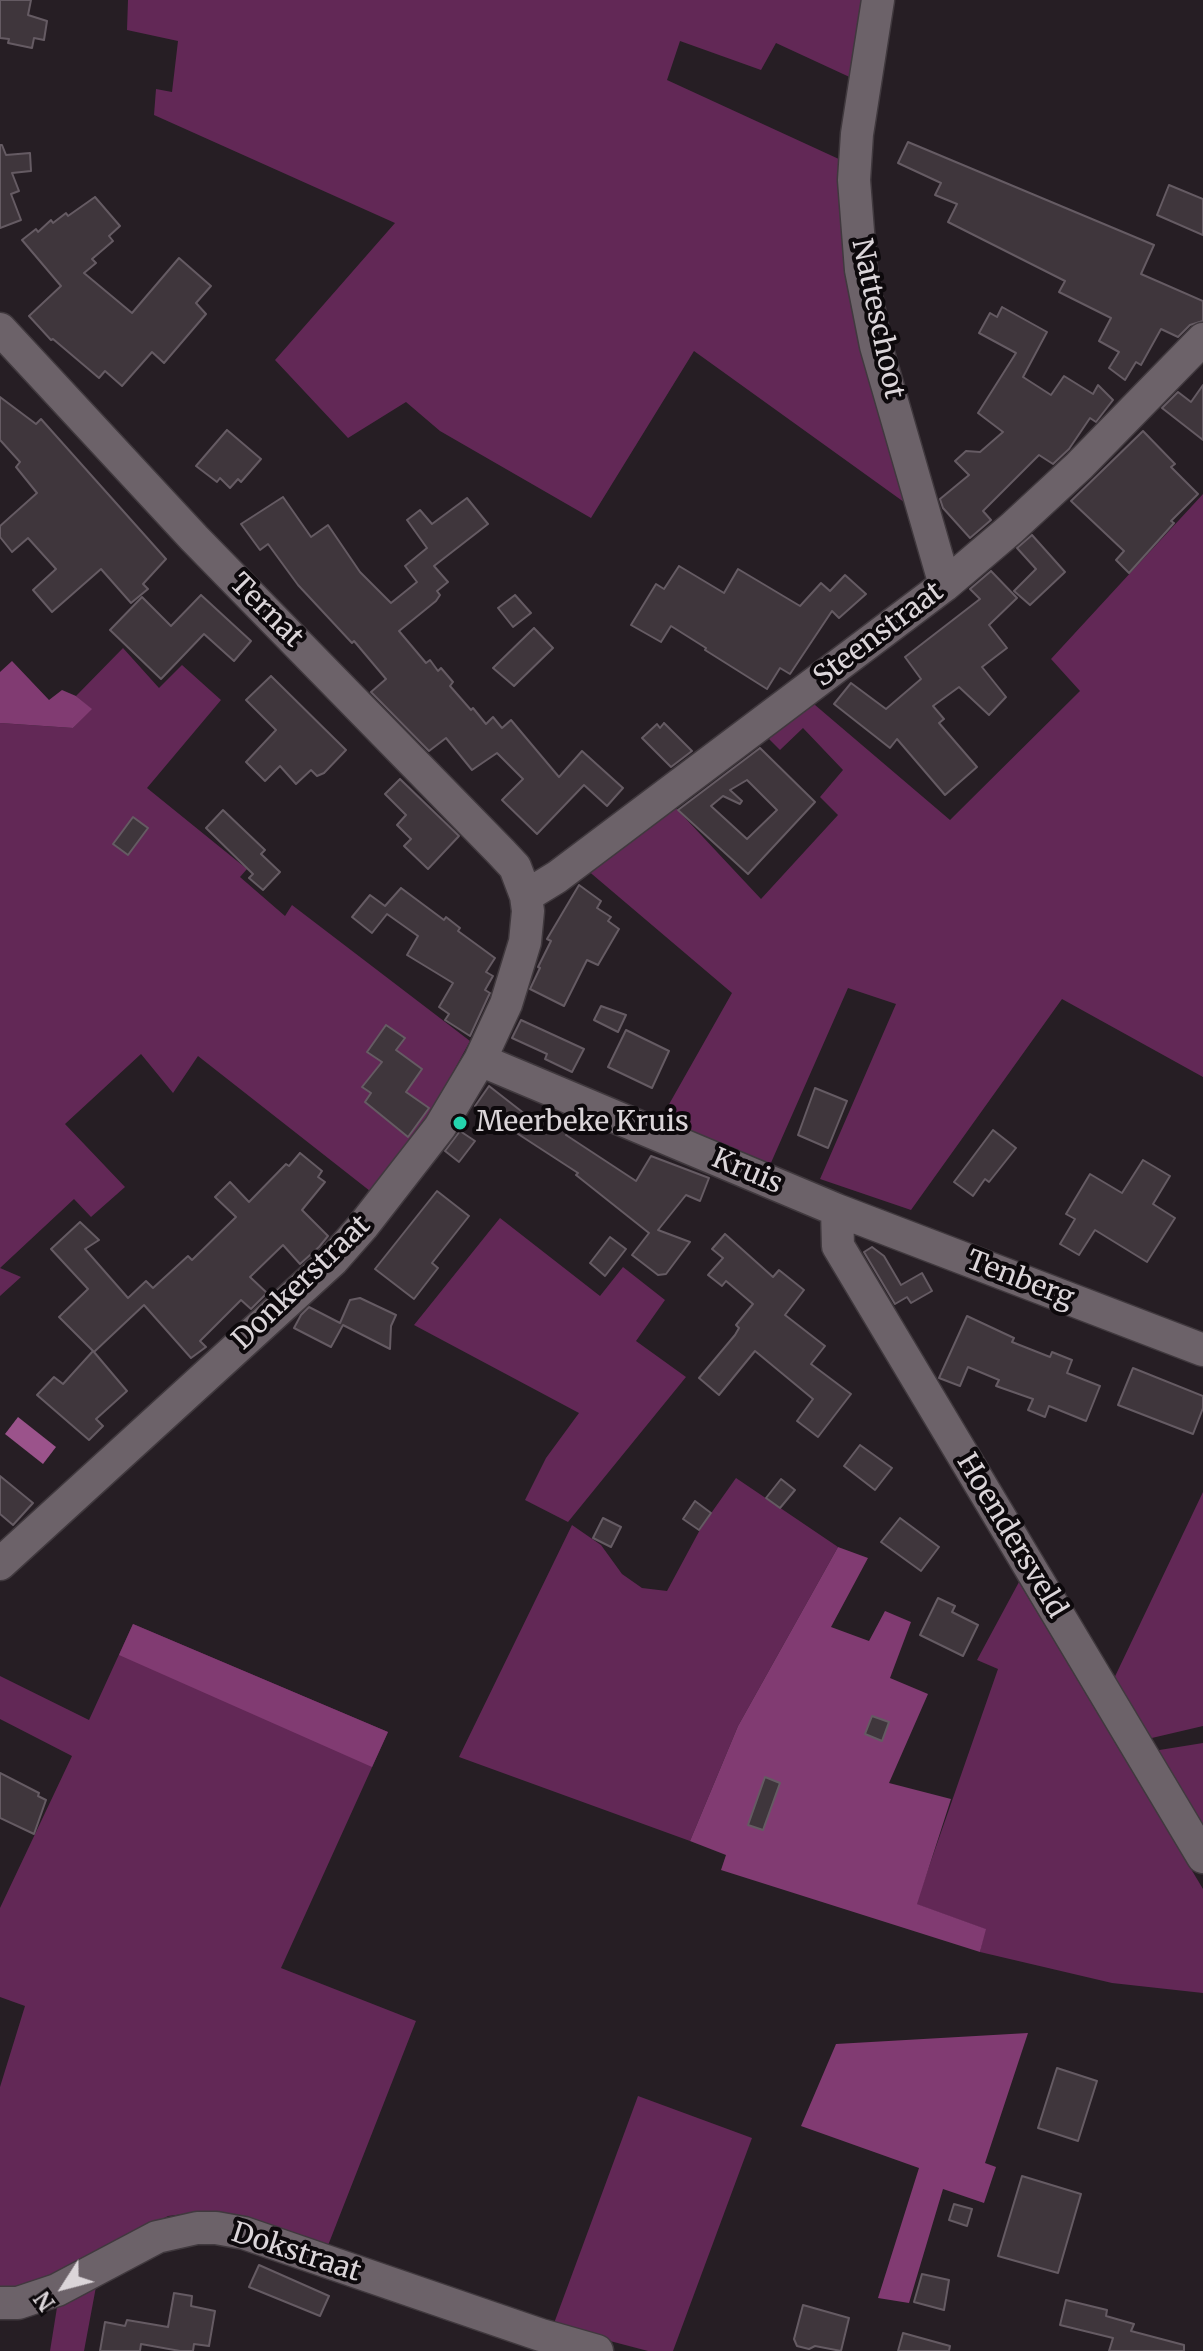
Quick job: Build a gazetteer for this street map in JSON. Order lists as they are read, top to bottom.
{
  "streets": {
    "street": [
      "Natteschoot",
      "Ternat",
      "Steenstraat",
      "Kruis",
      "Tenberg",
      "Donkerstraat",
      "Hoendersveld",
      "Dokstraat"
    ]
  },
  "crossings": [
    ["Natteschoot", "Steenstraat"],
    ["Ternat", "Steenstraat"],
    ["Ternat", "Donkerstraat"],
    ["Steenstraat", "Donkerstraat"],
    ["Kruis", "Tenberg"],
    ["Kruis", "Donkerstraat"],
    ["Kruis", "Hoendersveld"],
    ["Tenberg", "Hoendersveld"]
  ],
  "places": ["Meerbeke Kruis"],
  "north": "bottom left"
}
